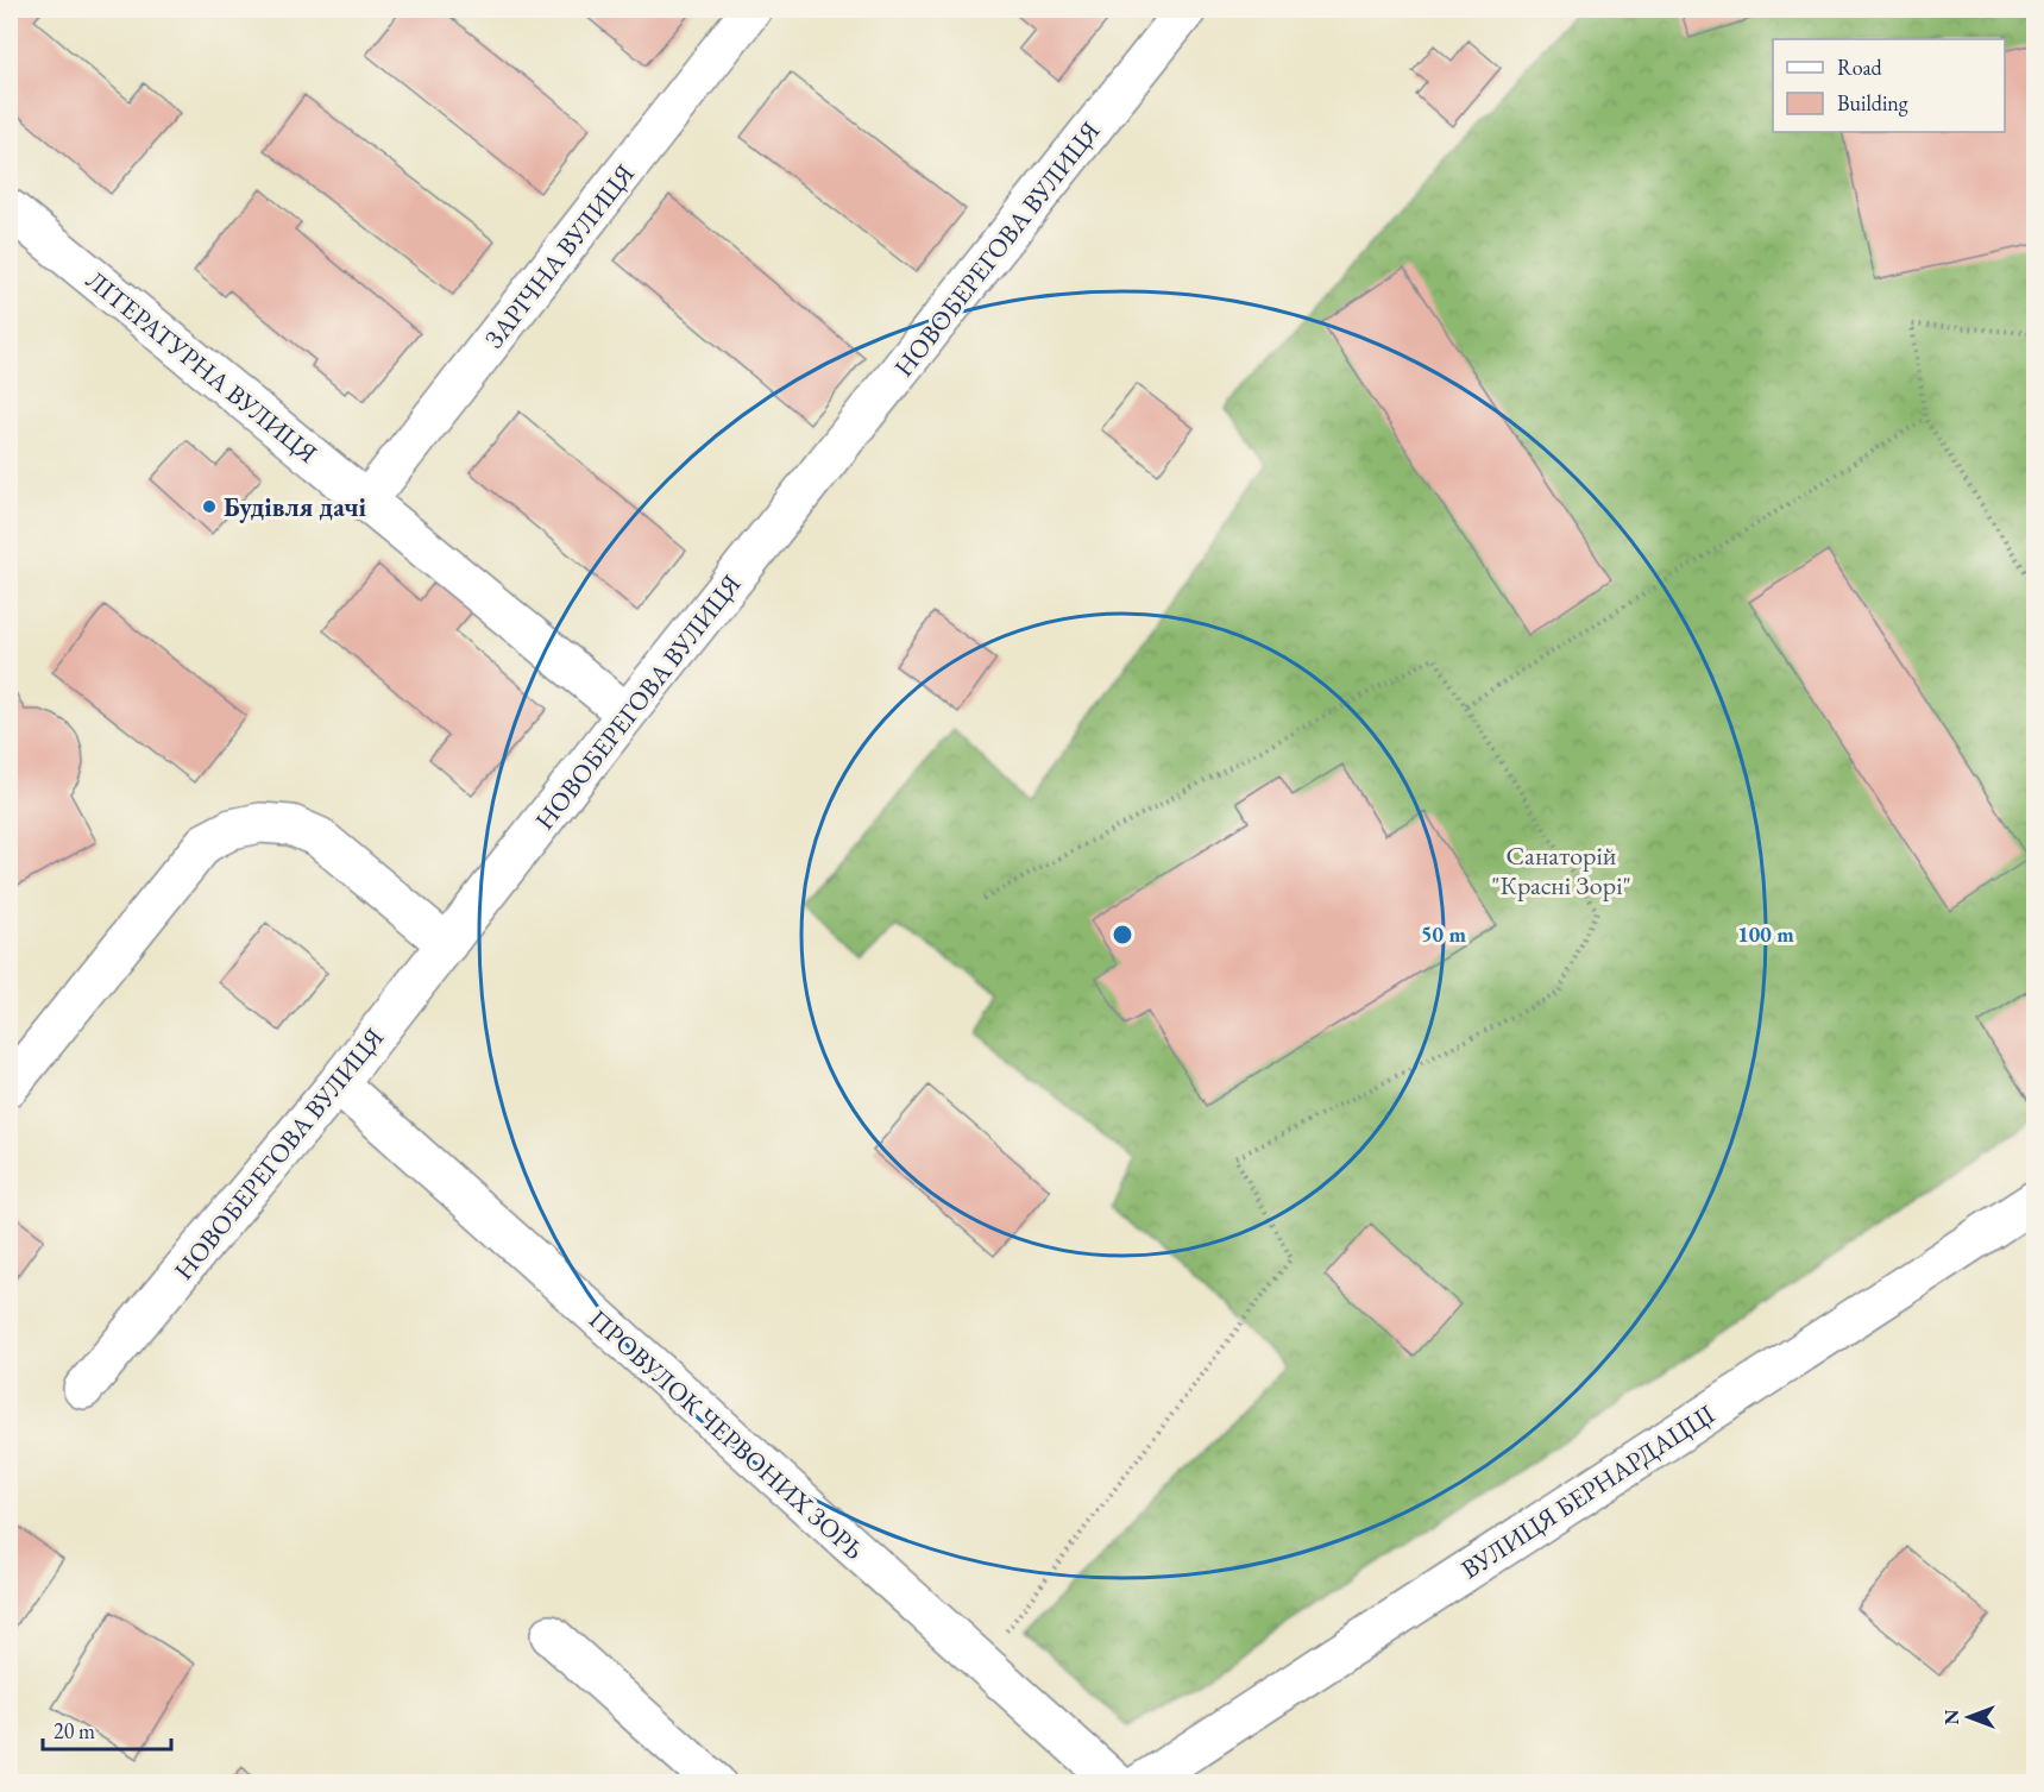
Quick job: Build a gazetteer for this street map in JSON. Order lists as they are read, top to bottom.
{
  "streets": {
    "street": [
      "НОВОБЕРЕГОВА ВУЛИЦЯ",
      "ЗАРІЧНА ВУЛИЦЯ",
      "ЛІТЕРАТУРНА ВУЛИЦЯ",
      "ПРОВУЛОК ЧЕРВОНИХ ЗОРЬ",
      "ВУЛИЦЯ БЕРНАРДАЦЦІ"
    ]
  },
  "crossings": [
    ["НОВОБЕРЕГОВА ВУЛИЦЯ", "ЛІТЕРАТУРНА ВУЛИЦЯ"],
    ["НОВОБЕРЕГОВА ВУЛИЦЯ", "ПРОВУЛОК ЧЕРВОНИХ ЗОРЬ"],
    ["ЗАРІЧНА ВУЛИЦЯ", "ЛІТЕРАТУРНА ВУЛИЦЯ"]
  ],
  "parks": ["Санаторій \"Красні Зорі\""],
  "places": ["Будівля дачі"],
  "legend": ["Road", "Building"],
  "scale_bar": "20 m",
  "north": "left",
  "rings": ["50 m", "100 m"]
}
